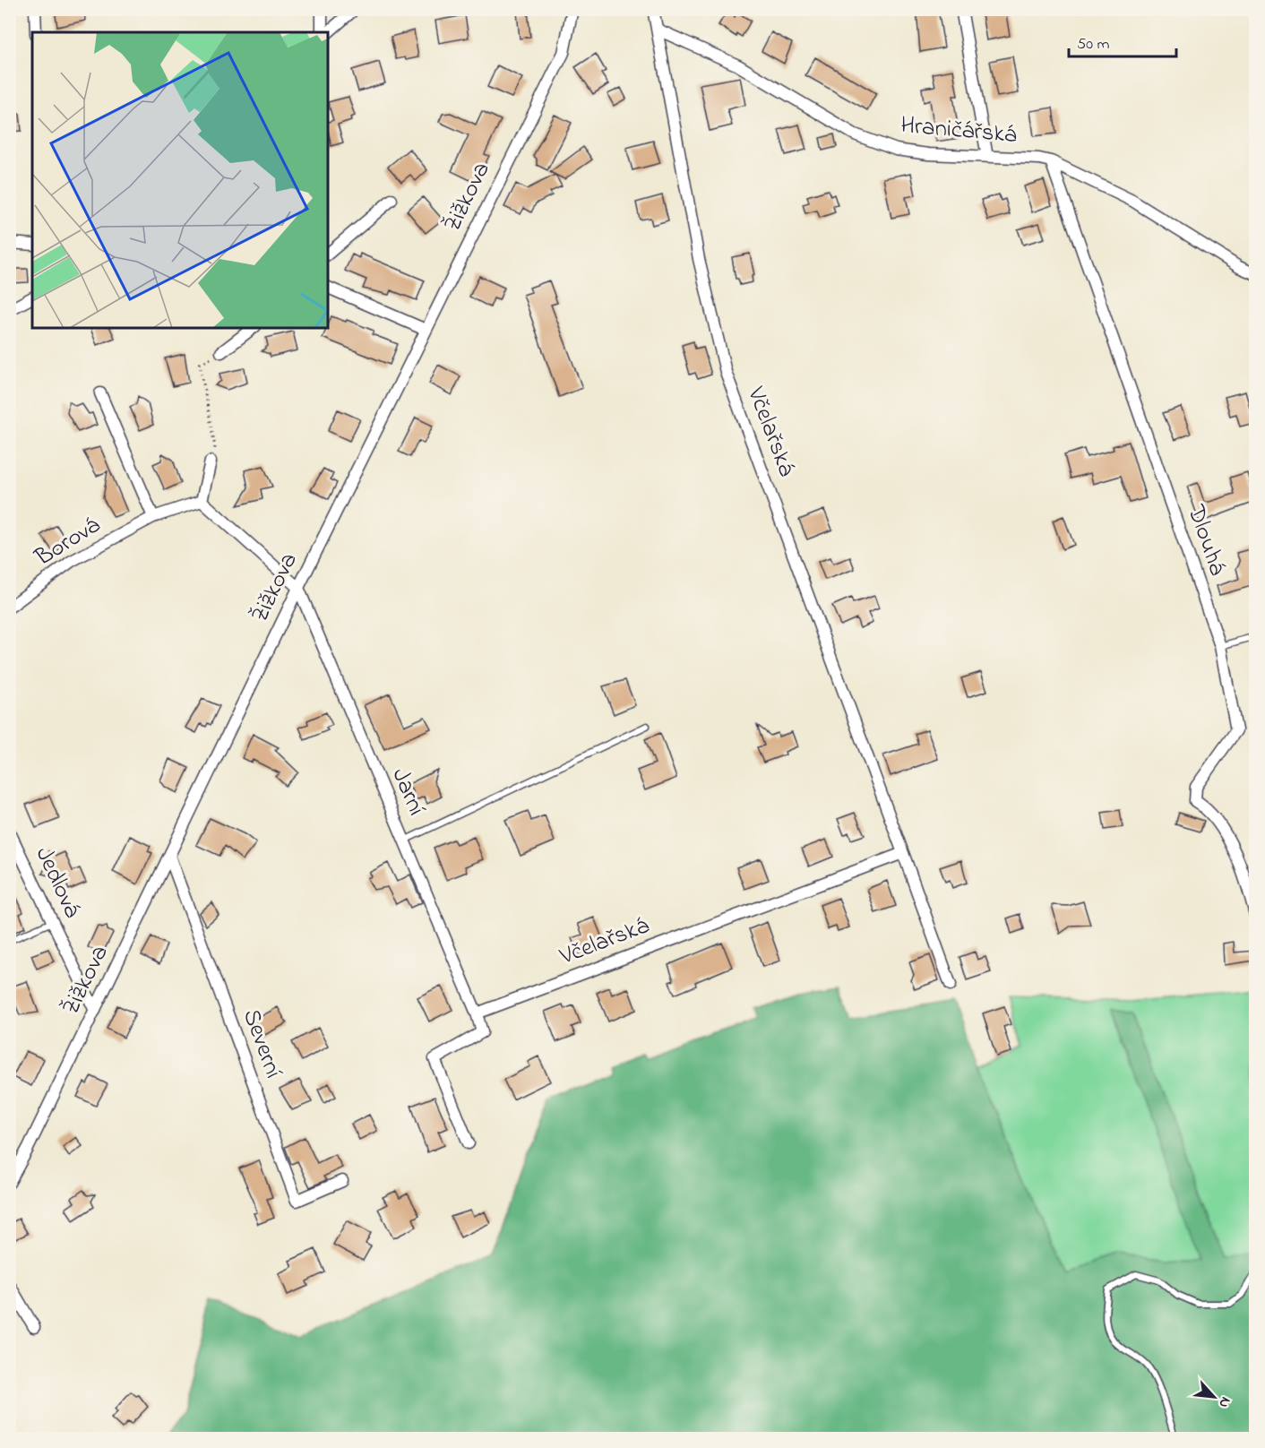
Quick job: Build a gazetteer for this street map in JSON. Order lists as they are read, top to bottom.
{
  "streets": {
    "street": [
      "Hraničářská",
      "Žižkova",
      "Včelařská",
      "Dlouhá",
      "Borová",
      "Jarní",
      "Jedlová",
      "Severní"
    ]
  },
  "crossings": [
    ["Hraničářská", "Včelařská"],
    ["Hraničářská", "Dlouhá"],
    ["Žižkova", "Jarní"],
    ["Žižkova", "Jedlová"],
    ["Žižkova", "Severní"],
    ["Včelařská", "Jarní"]
  ],
  "scale_bar": "50 m",
  "north": "bottom right"
}
